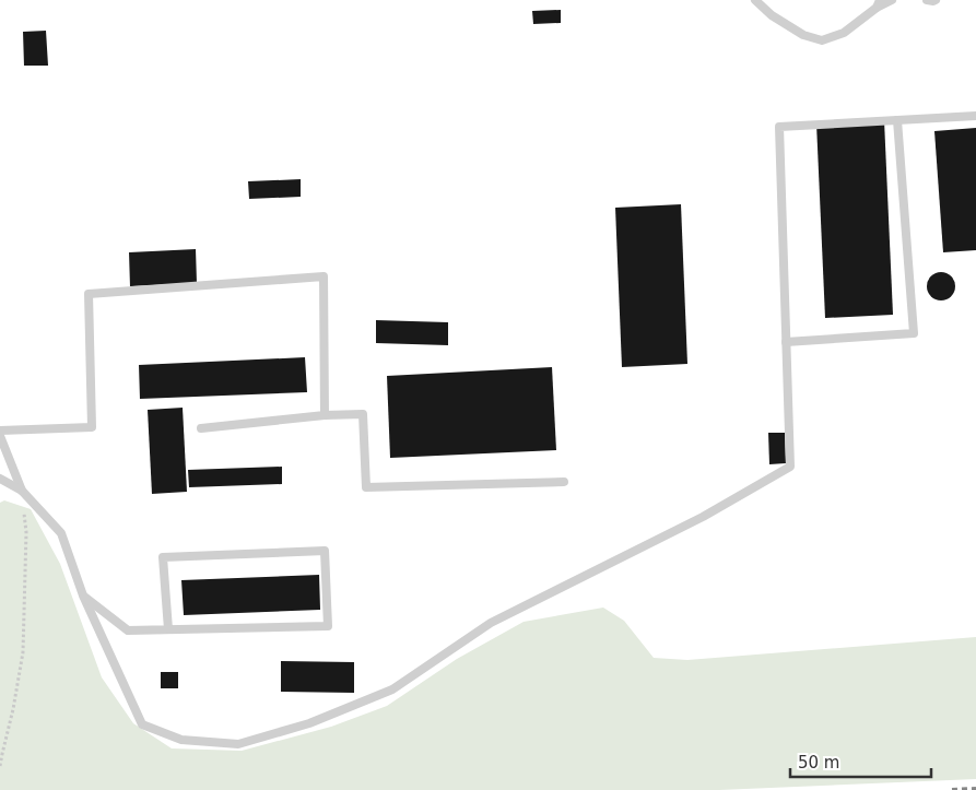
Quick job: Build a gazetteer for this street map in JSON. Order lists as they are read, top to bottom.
{
  "scale_bar": "50 m"
}
